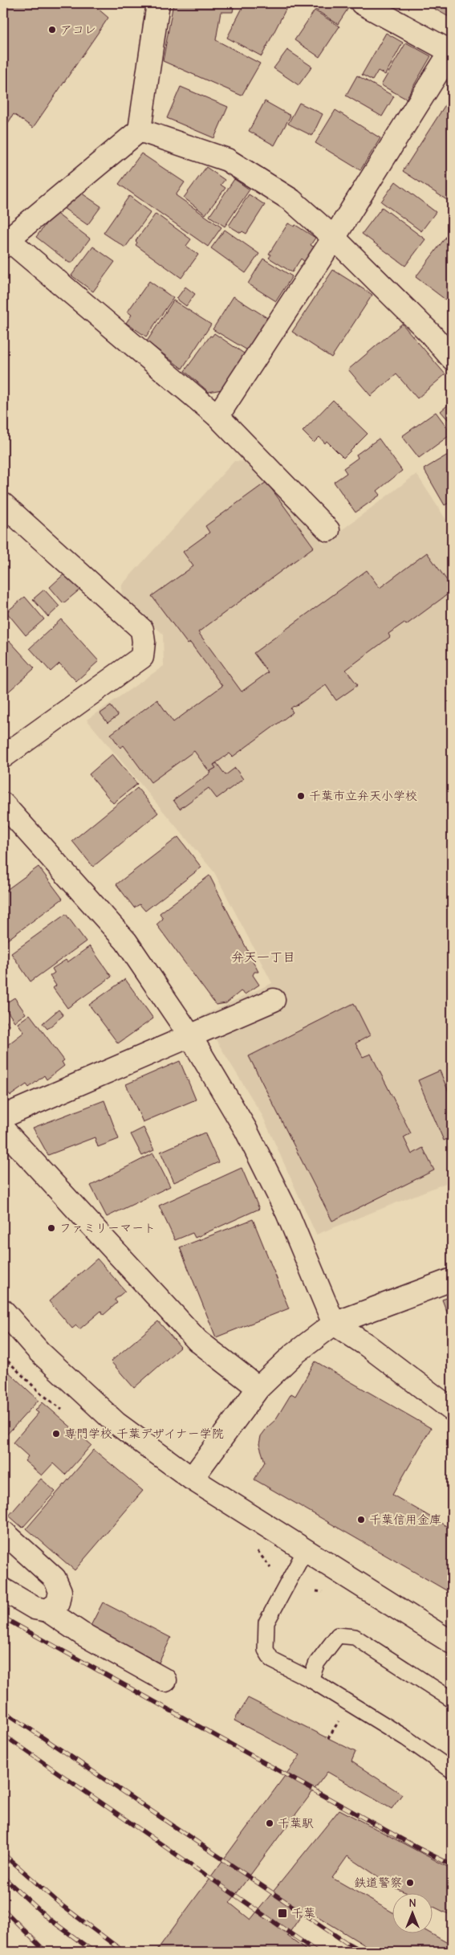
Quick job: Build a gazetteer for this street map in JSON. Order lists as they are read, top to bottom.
{
  "districts": ["弁天一丁目"],
  "places": {
    "other": [
      "アコレ",
      "千葉市立弁天小学校",
      "ファミリーマート",
      "専門学校 千葉デザイナー学院",
      "千葉信用金庫",
      "千葉駅",
      "鉄道警察"
    ],
    "transit": ["千葉"]
  },
  "north": "top"
}
